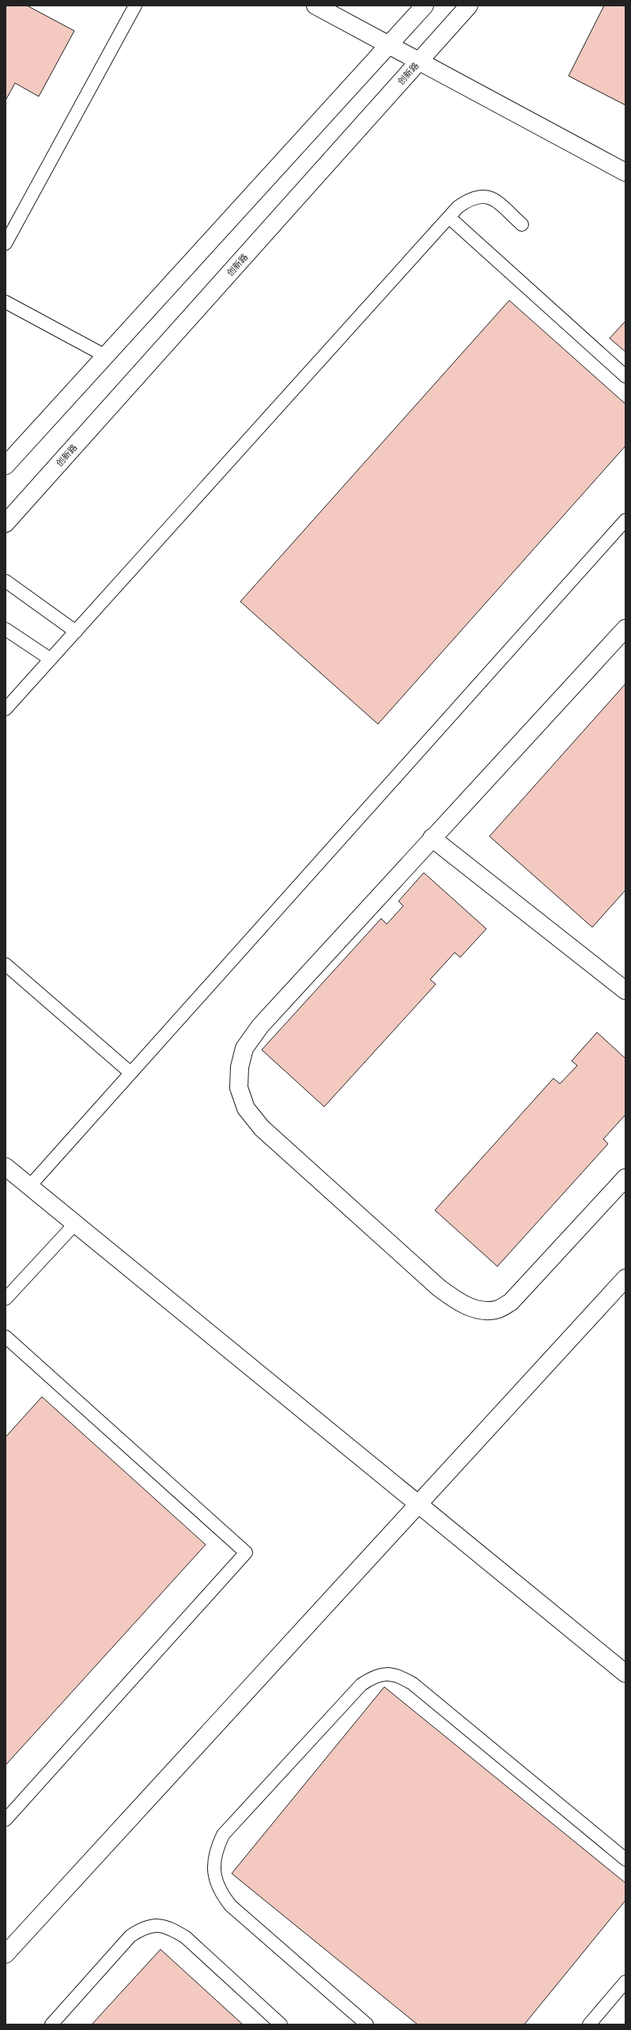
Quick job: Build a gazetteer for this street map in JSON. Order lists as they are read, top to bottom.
{
  "streets": {
    "street": ["创新路"]
  }
}
